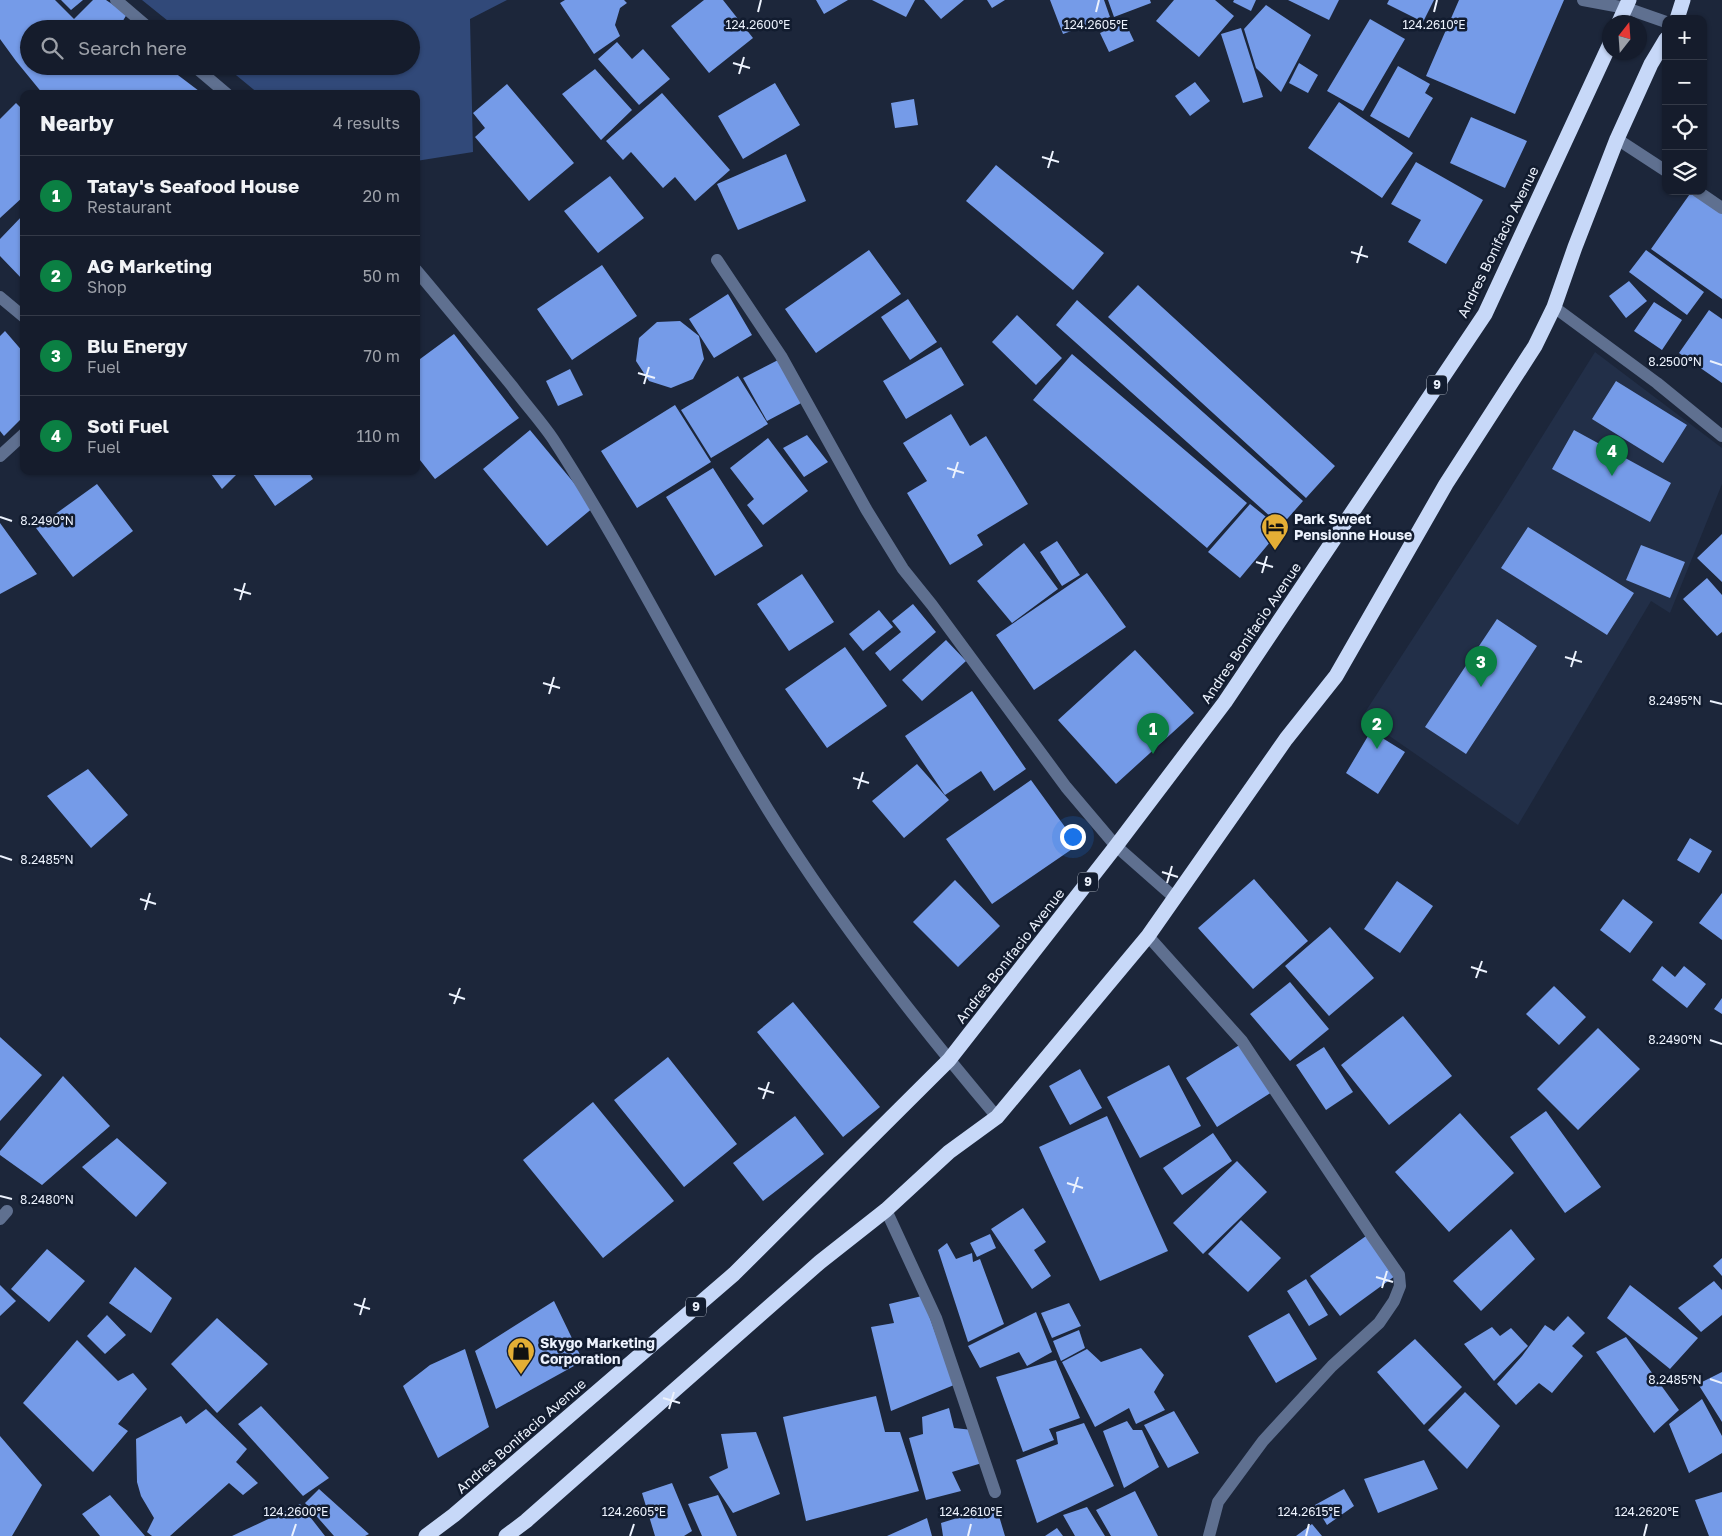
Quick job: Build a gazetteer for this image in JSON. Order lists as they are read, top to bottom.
{
  "streets": {
    "highway": ["Andres Bonifacio Avenue", "9"]
  },
  "places": {
    "hotel": ["Park Sweet Pensionne House"],
    "shop": ["Skygo Marketing Corporation"]
  },
  "north": "top",
  "page": {
    "map_buttons": ["+", "−"],
    "search": "Search here",
    "heading": ["Nearby", "4 results"],
    "list": [
      {
        "mark": "1",
        "name": "Tatay's Seafood House",
        "note": "Restaurant",
        "value": "20 m"
      },
      {
        "mark": "2",
        "name": "AG Marketing",
        "note": "Shop",
        "value": "50 m"
      },
      {
        "mark": "3",
        "name": "Blu Energy",
        "note": "Fuel",
        "value": "70 m"
      },
      {
        "mark": "4",
        "name": "Soti Fuel",
        "note": "Fuel",
        "value": "110 m"
      }
    ],
    "pins": [
      "4",
      "3",
      "2",
      "1"
    ]
  },
  "coordinates": [
    "124.2600°E",
    "124.2605°E",
    "124.2610°E",
    "8.2500°N",
    "8.2490°N",
    "8.2495°N",
    "8.2485°N",
    "8.2480°N",
    "124.2615°E",
    "124.2620°E"
  ]
}
